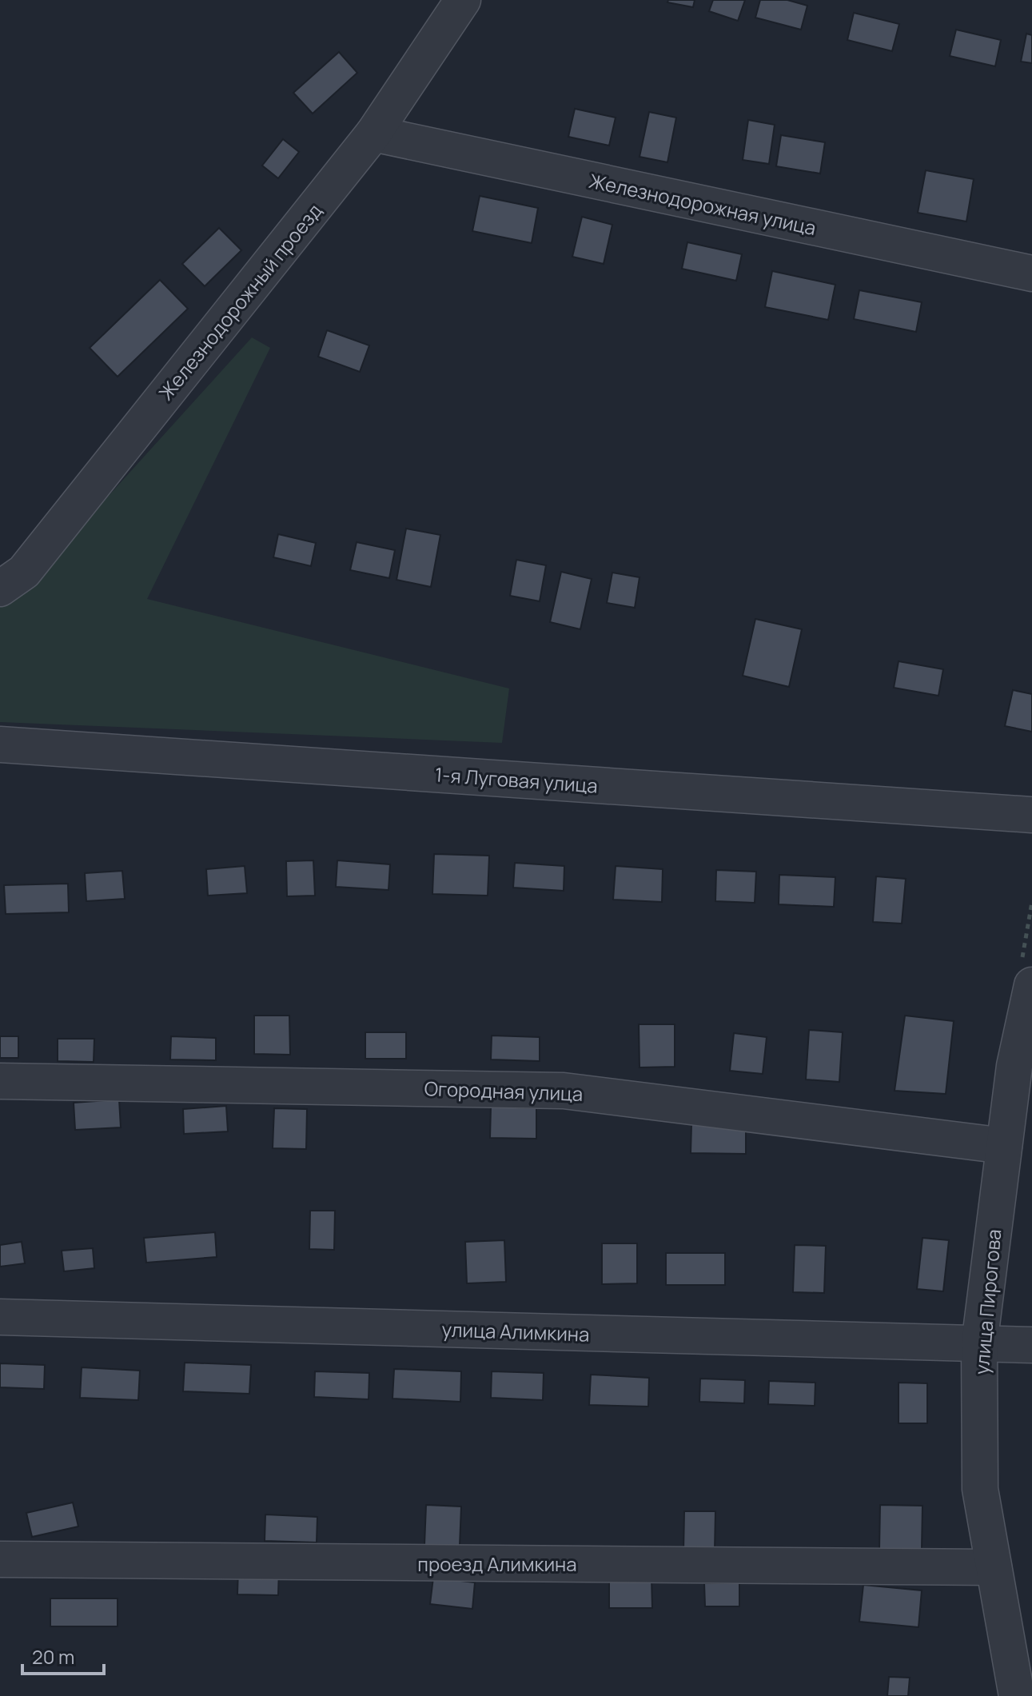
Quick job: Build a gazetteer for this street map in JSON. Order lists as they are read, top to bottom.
{
  "streets": {
    "street": [
      "Железнодорожная улица",
      "Железнодорожный проезд",
      "1-я Луговая улица",
      "Огородная улица",
      "улица Пирогова",
      "улица Алимкина",
      "проезд Алимкина"
    ]
  },
  "crossings": [
    ["Железнодорожная улица", "Железнодорожный проезд"],
    ["Огородная улица", "улица Пирогова"],
    ["улица Пирогова", "улица Алимкина"],
    ["улица Пирогова", "проезд Алимкина"]
  ],
  "scale_bar": "20 m"
}
